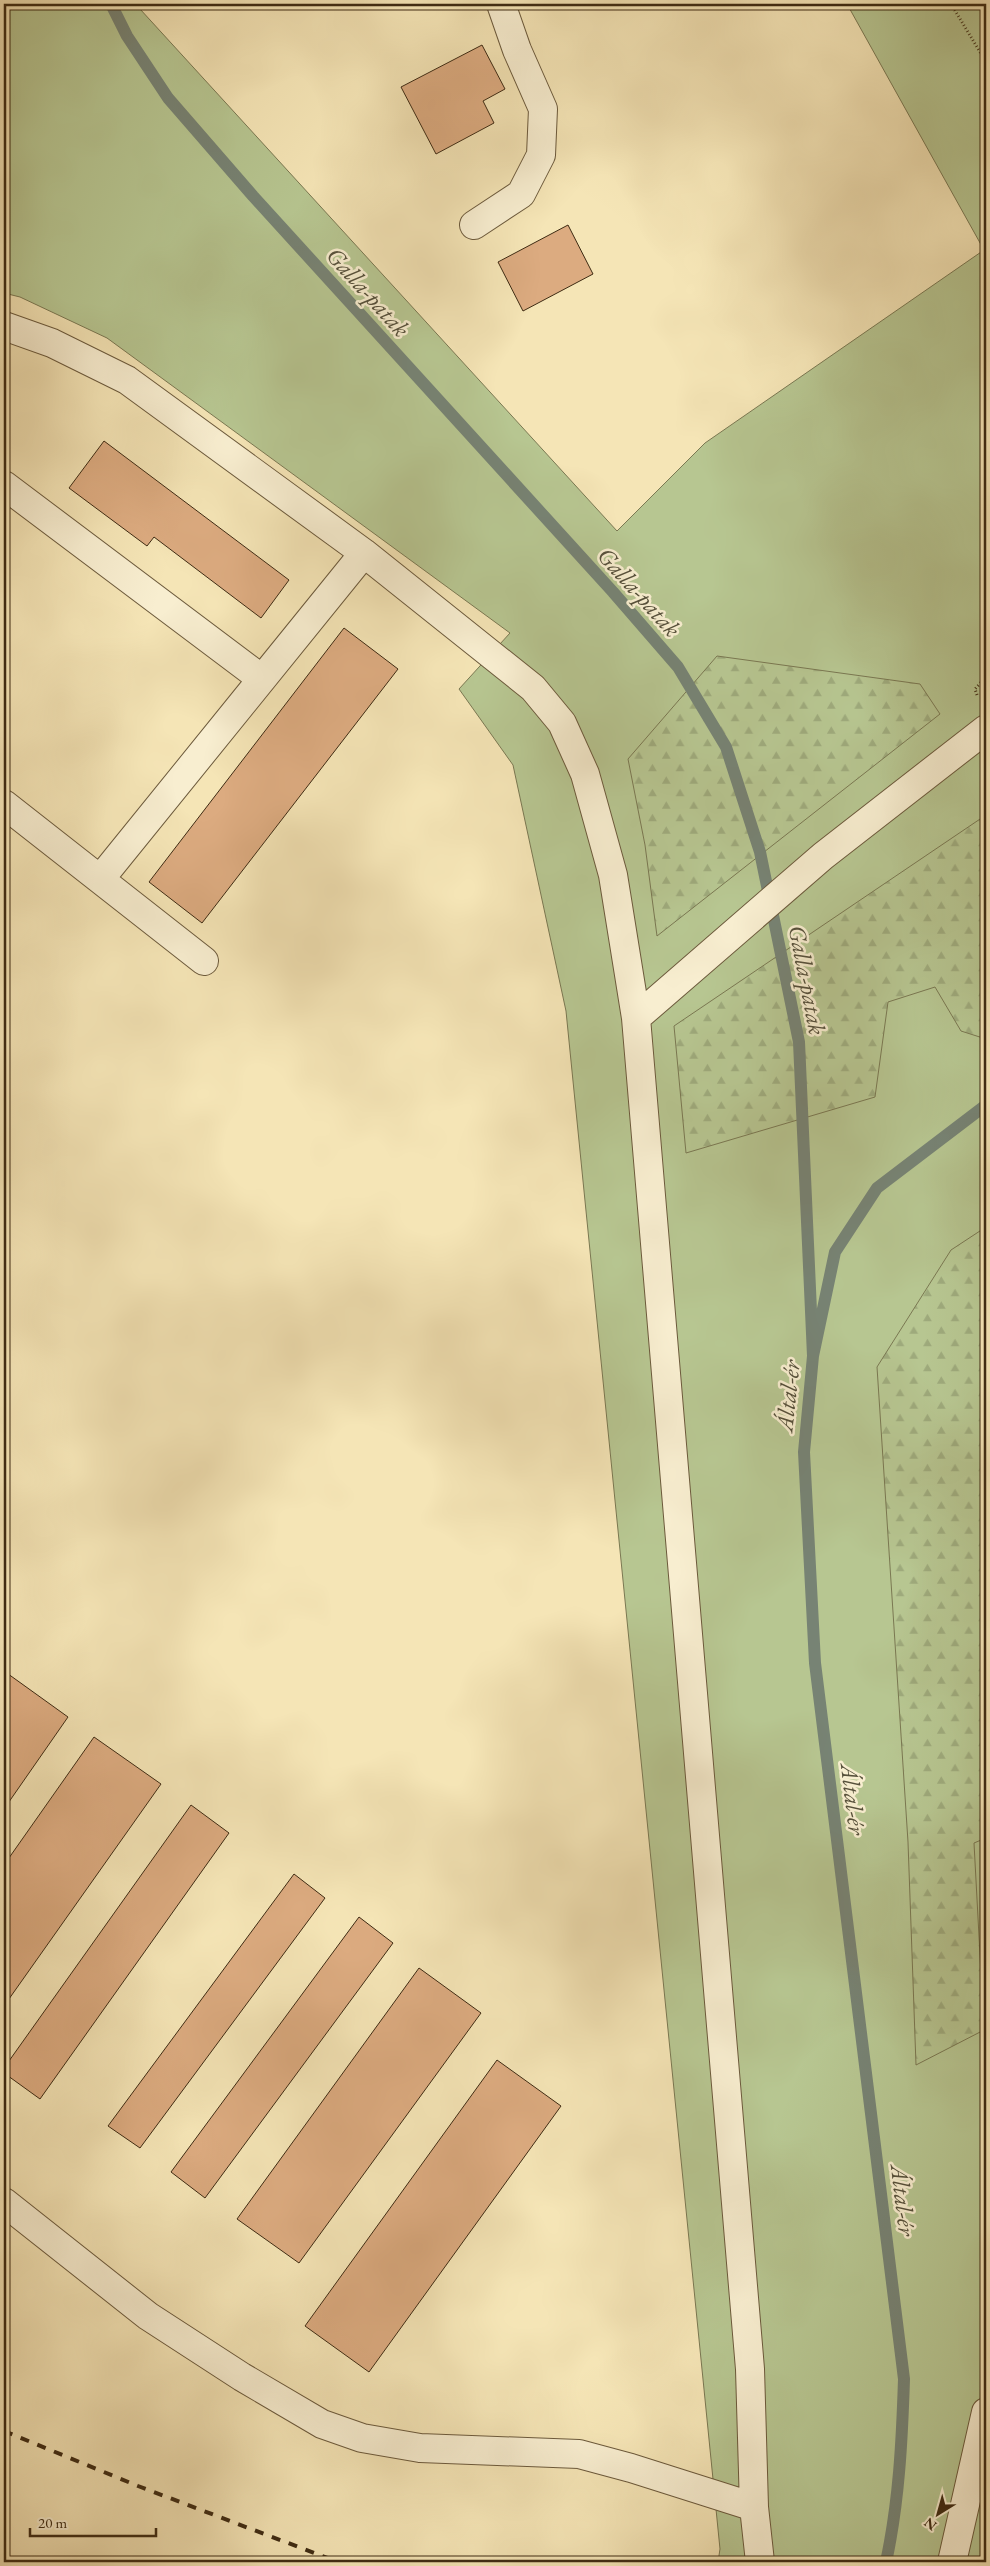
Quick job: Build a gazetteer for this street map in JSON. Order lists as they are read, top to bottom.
{
  "water": ["Galla-patak", "Által-ér"],
  "scale_bar": "20 m",
  "north": "bottom left"
}
